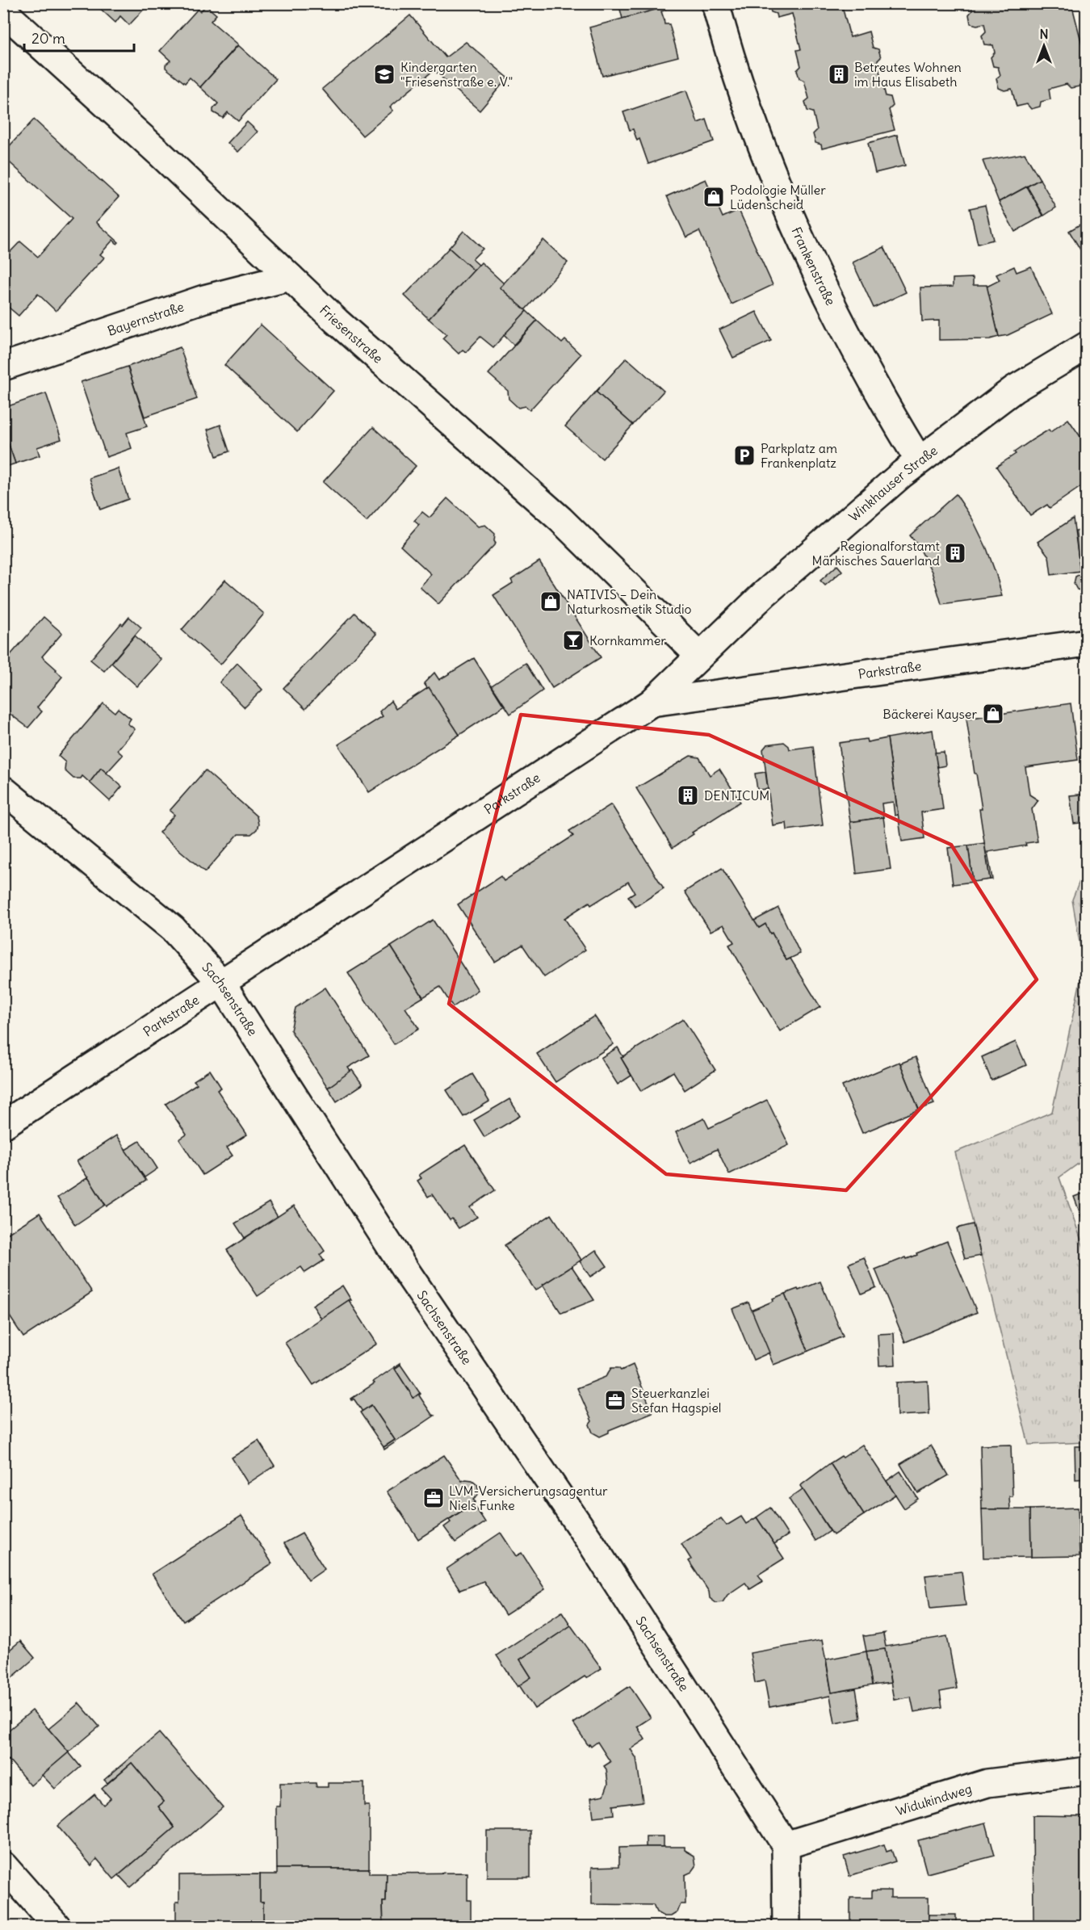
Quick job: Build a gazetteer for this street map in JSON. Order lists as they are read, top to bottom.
{
  "streets": {
    "street": [
      "Frankenstraße",
      "Bayernstraße",
      "Friesenstraße",
      "Winkhauser Straße",
      "Parkstraße",
      "Sachsenstraße",
      "Widukindweg"
    ]
  },
  "crossings": [
    ["Frankenstraße", "Winkhauser Straße"],
    ["Bayernstraße", "Friesenstraße"],
    ["Friesenstraße", "Winkhauser Straße"],
    ["Winkhauser Straße", "Parkstraße"],
    ["Parkstraße", "Sachsenstraße"],
    ["Sachsenstraße", "Widukindweg"]
  ],
  "places": {
    "school or university": ["Kindergarten \"Friesenstraße e. V.\""],
    "building": ["Betreutes Wohnen im Haus Elisabeth", "Regionalforstamt Märkisches Sauerland", "DENTICUM"],
    "shop": ["Podologie Müller Lüdenscheid", "NATIVIS – Dein Naturkosmetik Studio", "Bäckerei Kayser"],
    "parking": ["Parkplatz am Frankenplatz"],
    "bar": ["Kornkammer"],
    "office": ["Steuerkanzlei Stefan Hagspiel", "LVM-Versicherungsagentur Niels Funke"]
  },
  "scale_bar": "20 m",
  "north": "top"
}
